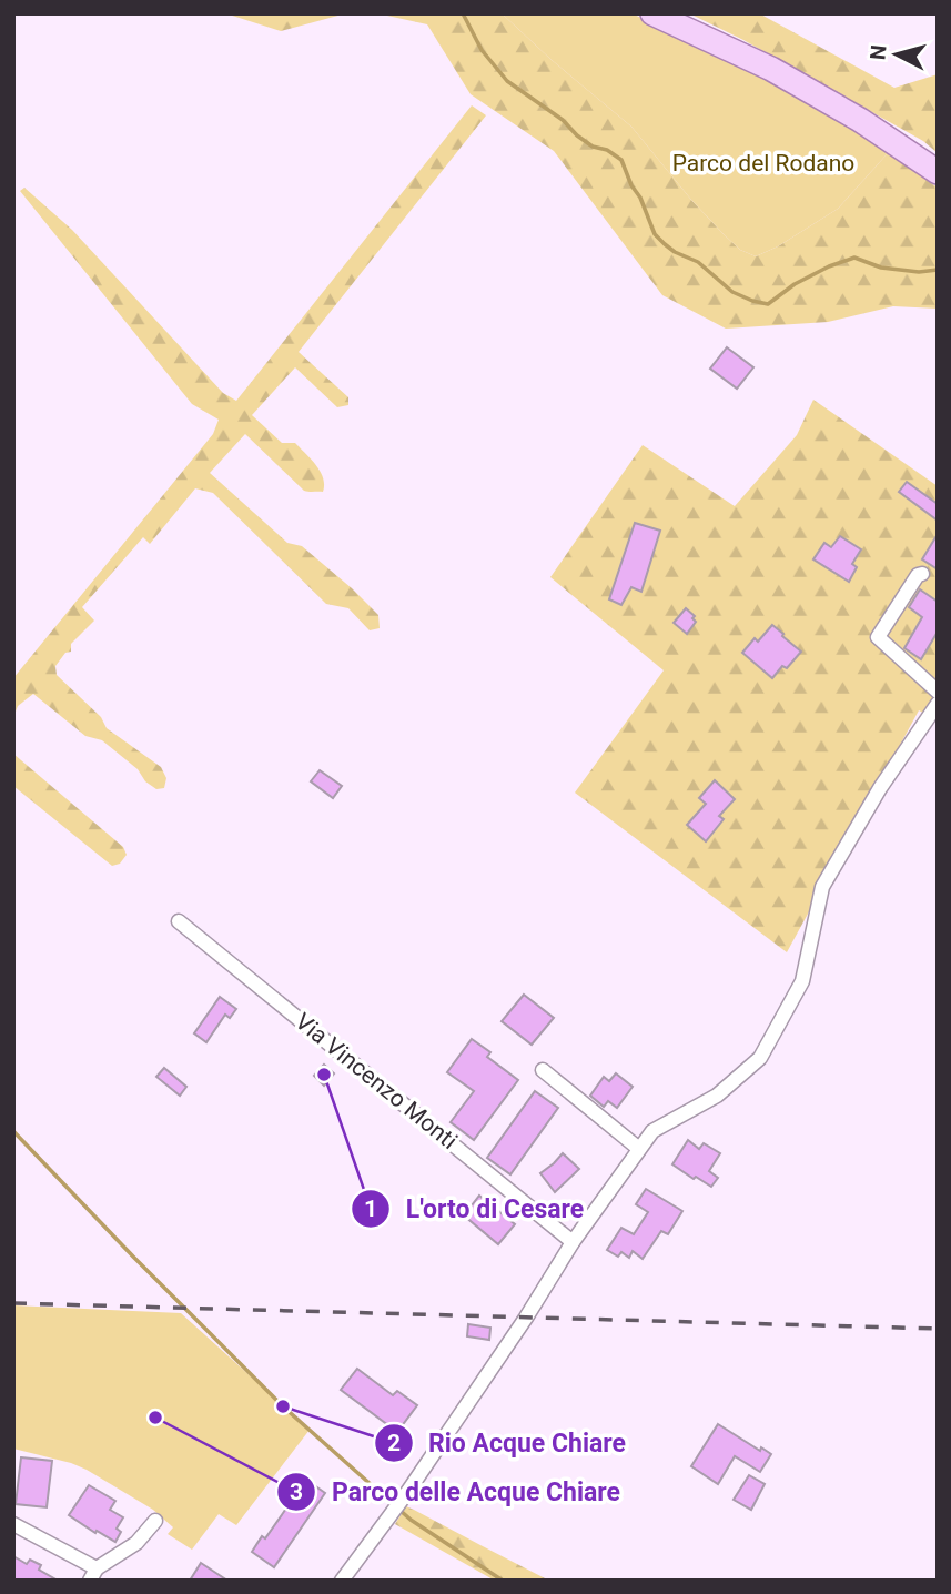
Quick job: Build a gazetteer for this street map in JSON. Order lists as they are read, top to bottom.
{
  "streets": {
    "street": ["Via Vincenzo Monti"]
  },
  "parks": ["Parco del Rodano"],
  "places": ["L'orto di Cesare", "Rio Acque Chiare", "Parco delle Acque Chiare"],
  "north": "left"
}
